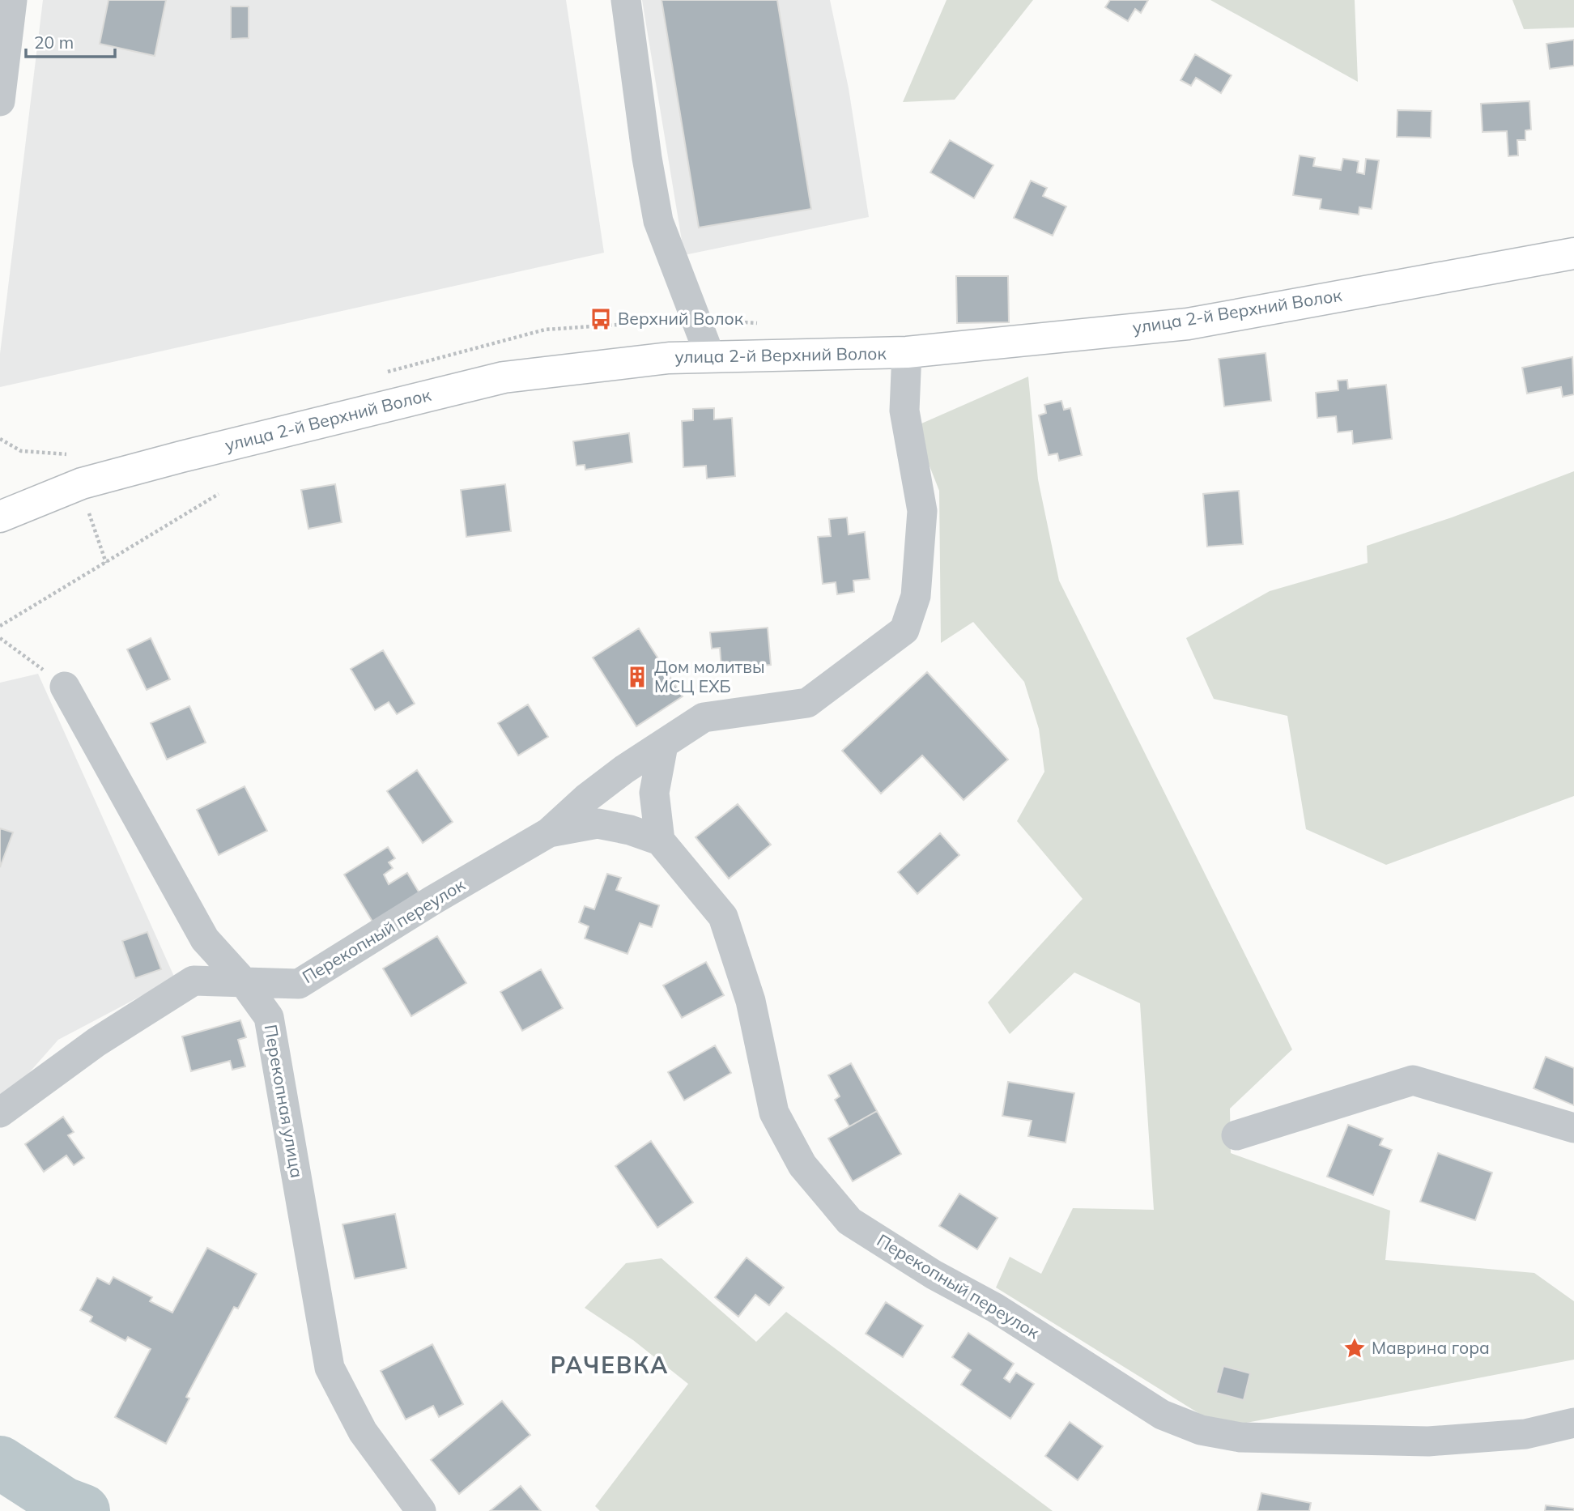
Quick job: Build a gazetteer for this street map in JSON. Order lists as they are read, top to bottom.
{
  "streets": {
    "main road": ["улица 2-й Верхний Волок"],
    "street": ["Перекопный переулок", "Перекопная улица"]
  },
  "crossings": [
    ["улица 2-й Верхний Волок", "Перекопный переулок"],
    ["Перекопный переулок", "Перекопная улица"]
  ],
  "districts": ["РАЧЕВКА"],
  "places": {
    "bus stop": ["Верхний Волок"],
    "building": ["Дом молитвы МСЦ ЕХБ"],
    "place": ["Маврина гора"]
  },
  "scale_bar": "20 m"
}
